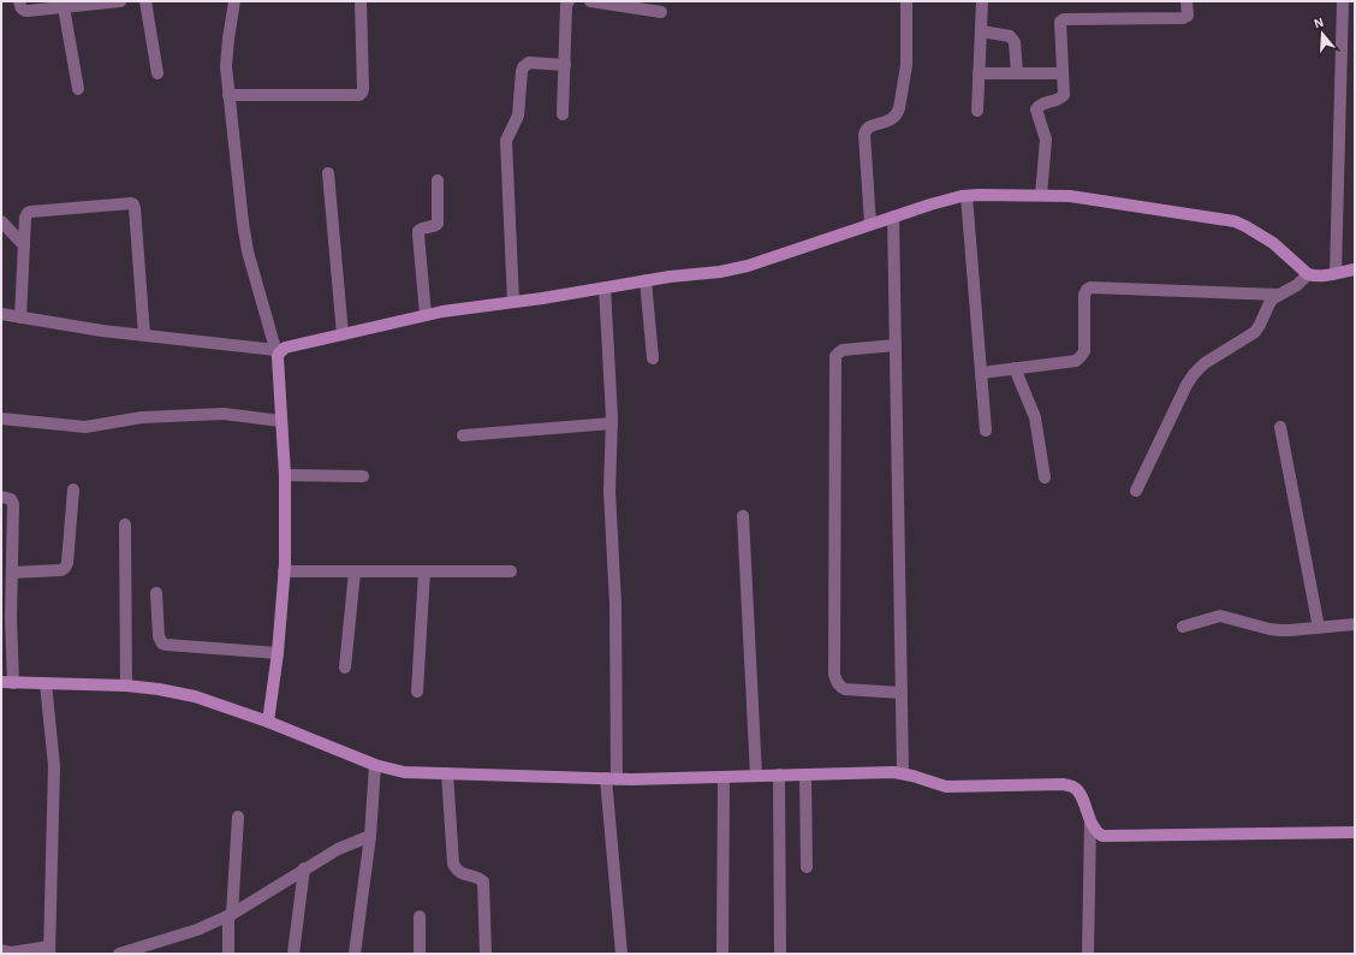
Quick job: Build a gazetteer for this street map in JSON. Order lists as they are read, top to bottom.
{
  "north": "top"
}
